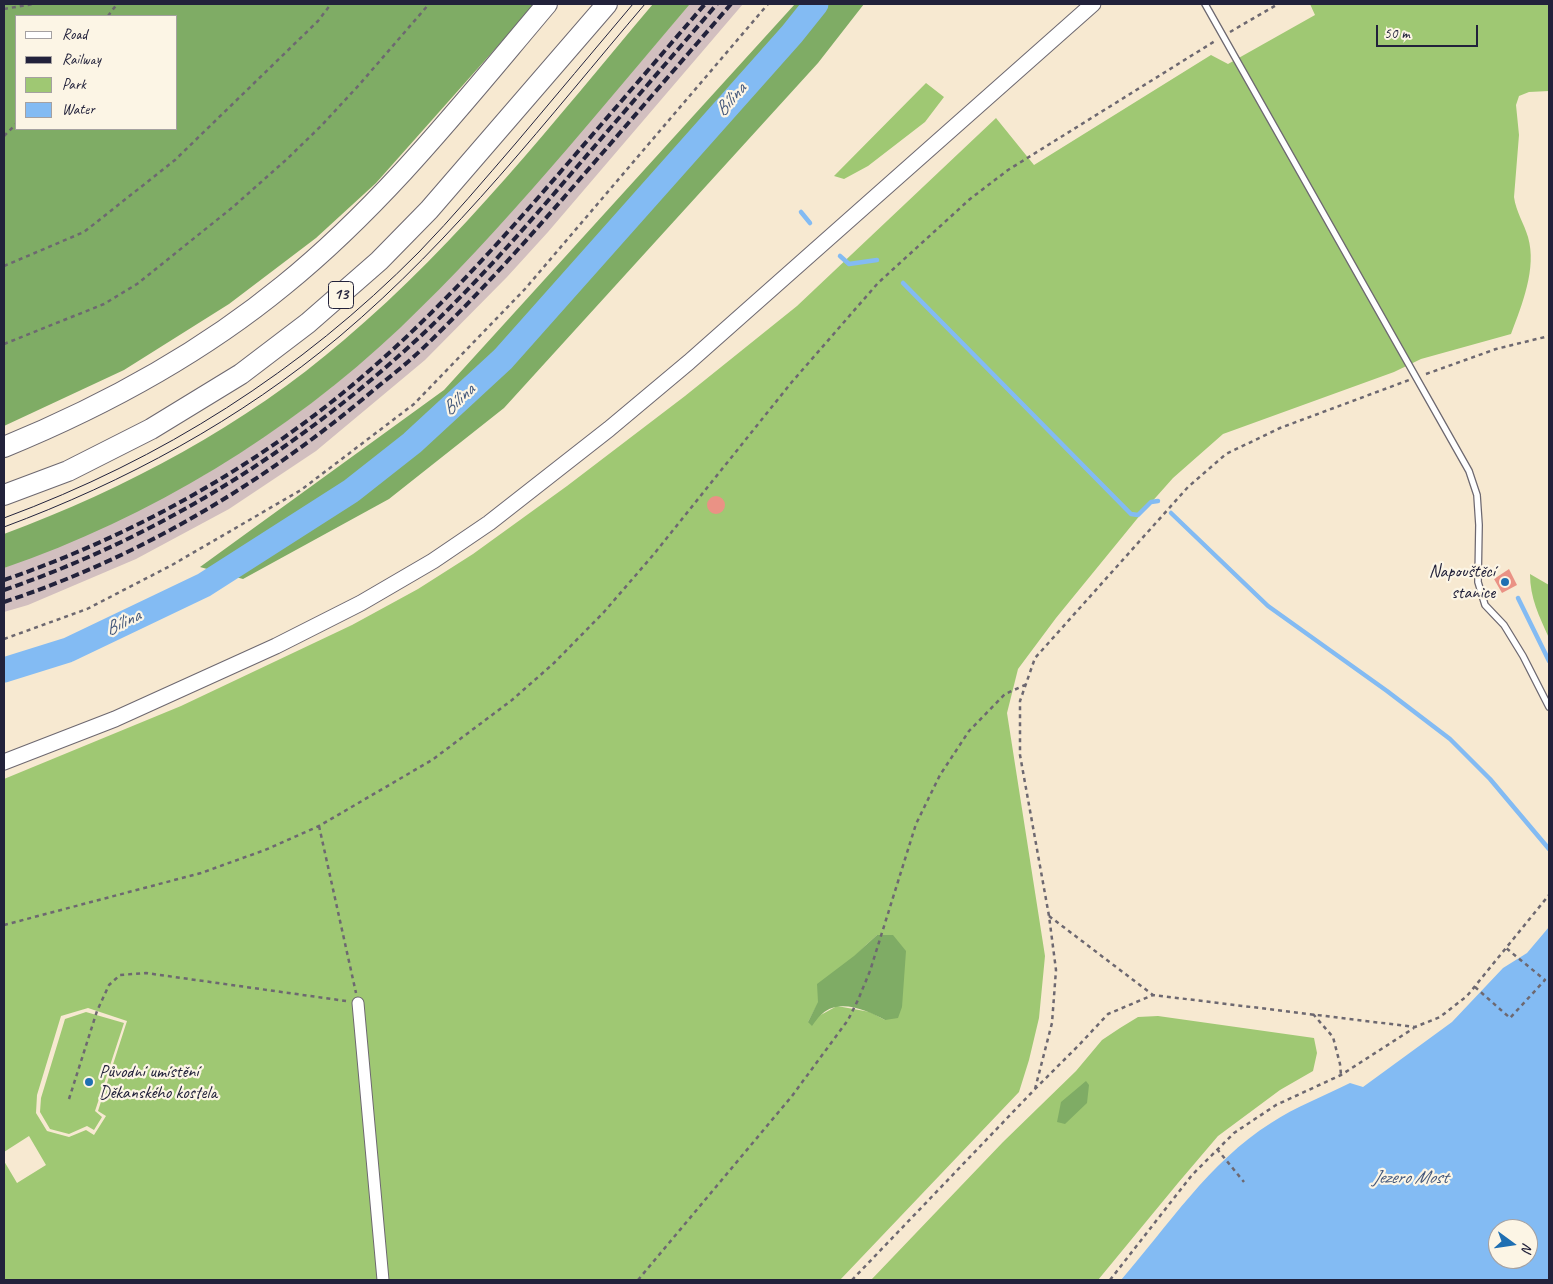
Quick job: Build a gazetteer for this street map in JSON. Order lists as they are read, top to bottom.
{
  "streets": {
    "highway": ["13"]
  },
  "water": ["Bílina", "Jezero Most"],
  "places": ["Napouštěcí stanice", "Původní umístění Děkanského kostela"],
  "legend": [
    "Road",
    "Railway",
    "Park",
    "Water"
  ],
  "scale_bar": "50 m",
  "north": "right"
}
